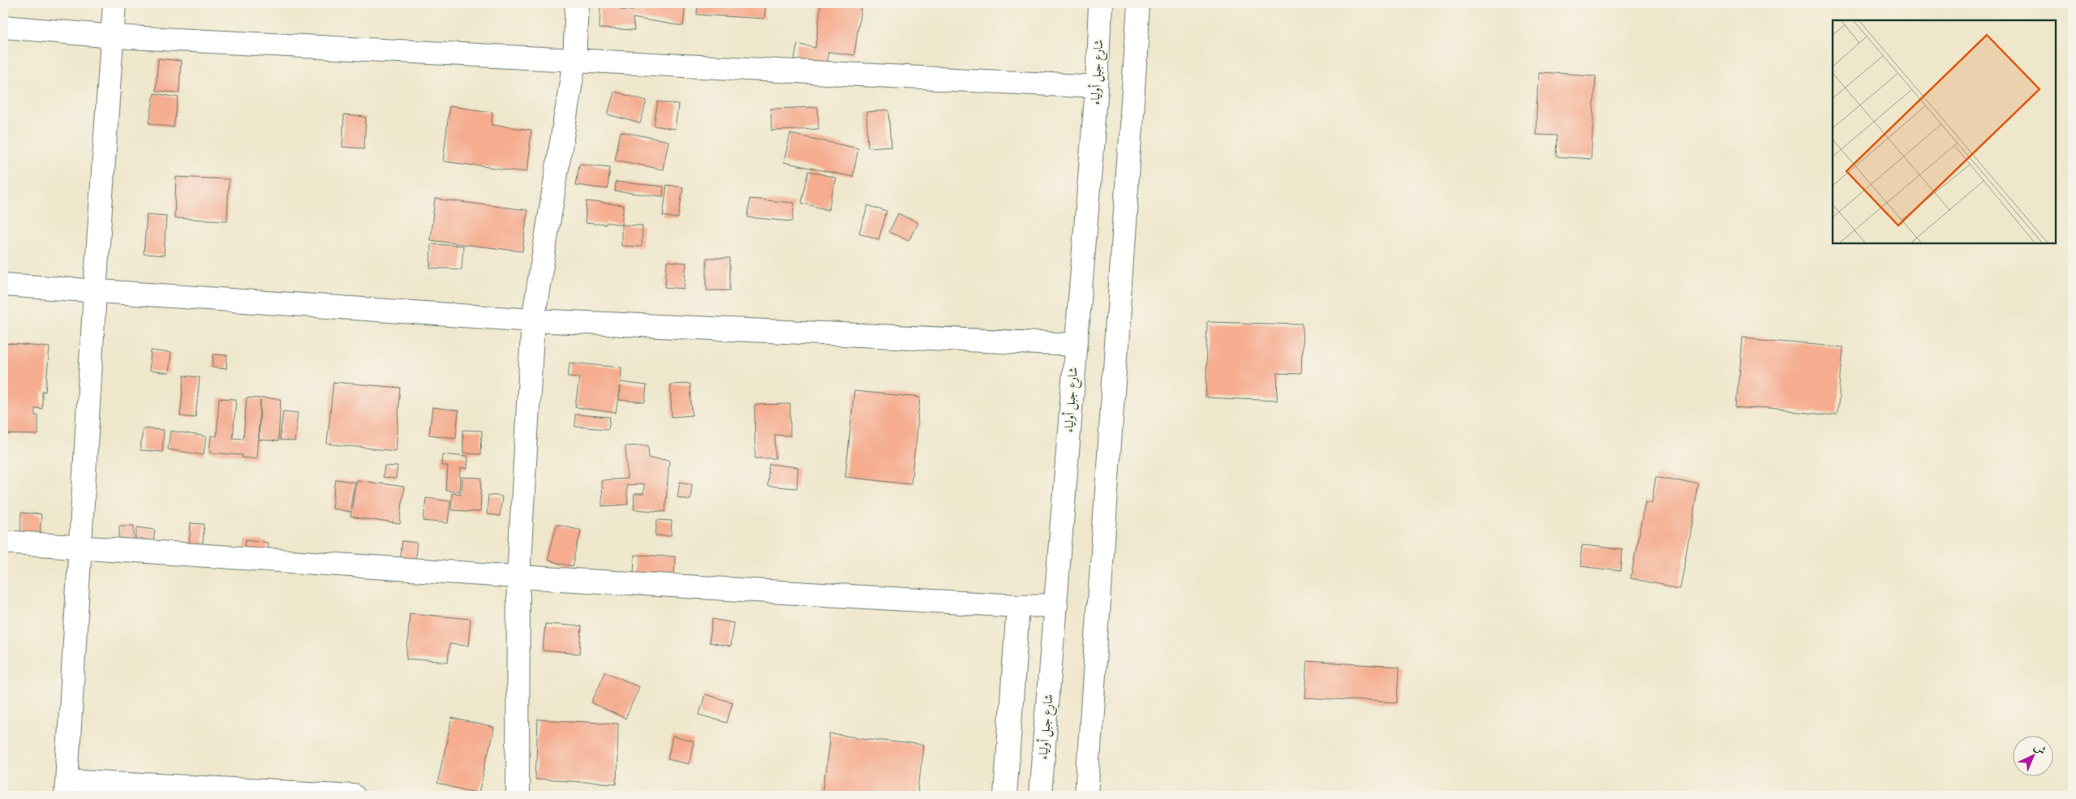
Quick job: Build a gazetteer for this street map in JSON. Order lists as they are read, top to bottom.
{
  "streets": {
    "street": ["شارع جبل أولياء"]
  },
  "north": "top right"
}
